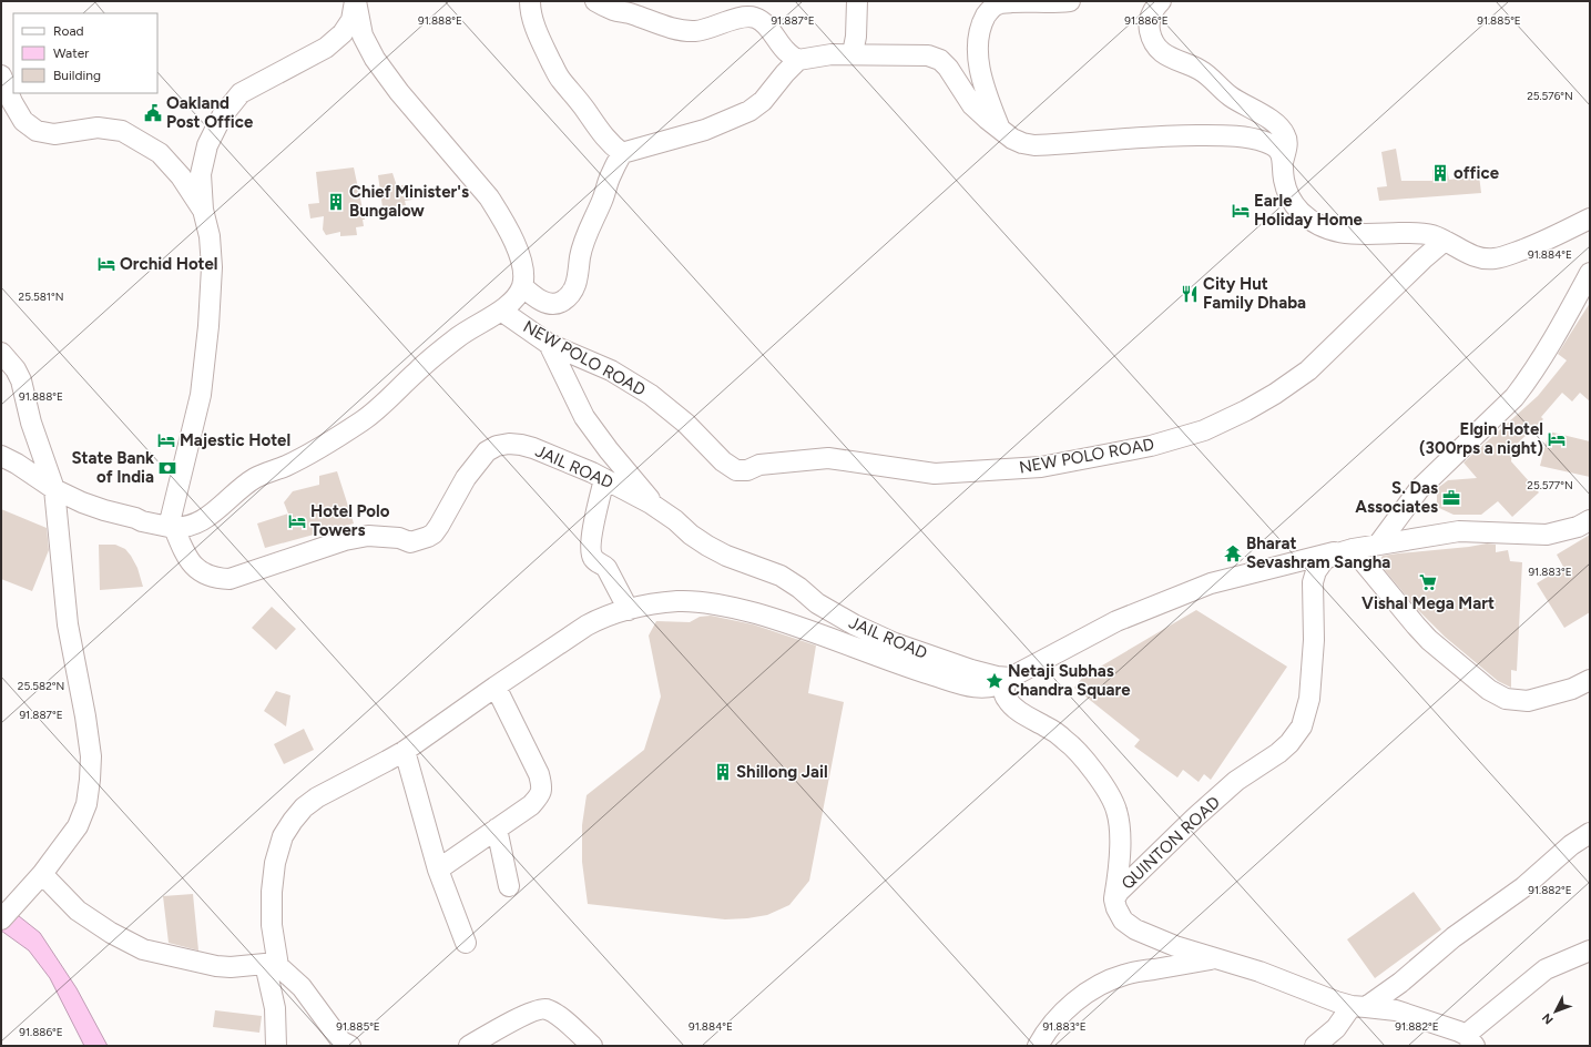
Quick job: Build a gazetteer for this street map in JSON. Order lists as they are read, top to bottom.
{
  "streets": {
    "street": ["NEW POLO ROAD", "JAIL ROAD", "QUINTON ROAD"]
  },
  "places": {
    "public building": ["Oakland Post Office"],
    "building": ["office", "Chief Minister's Bungalow", "Shillong Jail"],
    "hotel": [
      "Earle Holiday Home",
      "Orchid Hotel",
      "Elgin Hotel (300rps a night)",
      "Majestic Hotel",
      "Hotel Polo Towers"
    ],
    "restaurant": ["City Hut Family Dhaba"],
    "bank": ["State Bank of India"],
    "office": ["S. Das Associates"],
    "temple": ["Bharat Sevashram Sangha"],
    "supermarket": ["Vishal Mega Mart"],
    "place": ["Netaji Subhas Chandra Square"]
  },
  "legend": ["Road", "Water", "Building"],
  "north": "bottom left",
  "coordinates": [
    "91.888°E",
    "91.887°E",
    "91.886°E",
    "91.885°E",
    "25.576°N",
    "91.884°E",
    "25.581°N",
    "25.577°N",
    "91.883°E",
    "25.582°N",
    "91.882°E"
  ]
}
